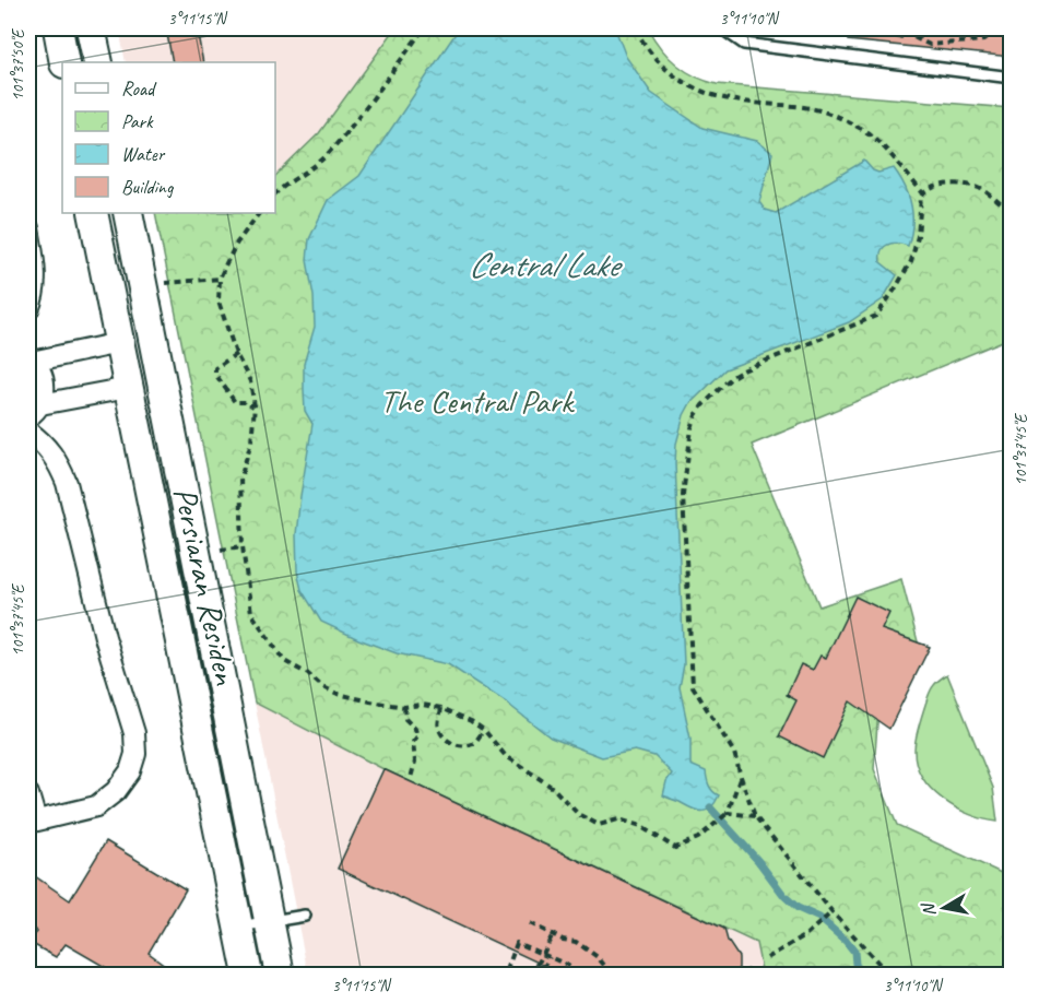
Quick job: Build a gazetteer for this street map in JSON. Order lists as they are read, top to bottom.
{
  "streets": {
    "street": ["Persiaran Residen"]
  },
  "water": ["Central Lake"],
  "parks": ["The Central Park"],
  "legend": [
    "Road",
    "Park",
    "Water",
    "Building"
  ],
  "north": "left",
  "coordinates": [
    "3°11'15\"N",
    "3°11'10\"N",
    "101°37'50\"E",
    "101°37'45\"E"
  ]
}
